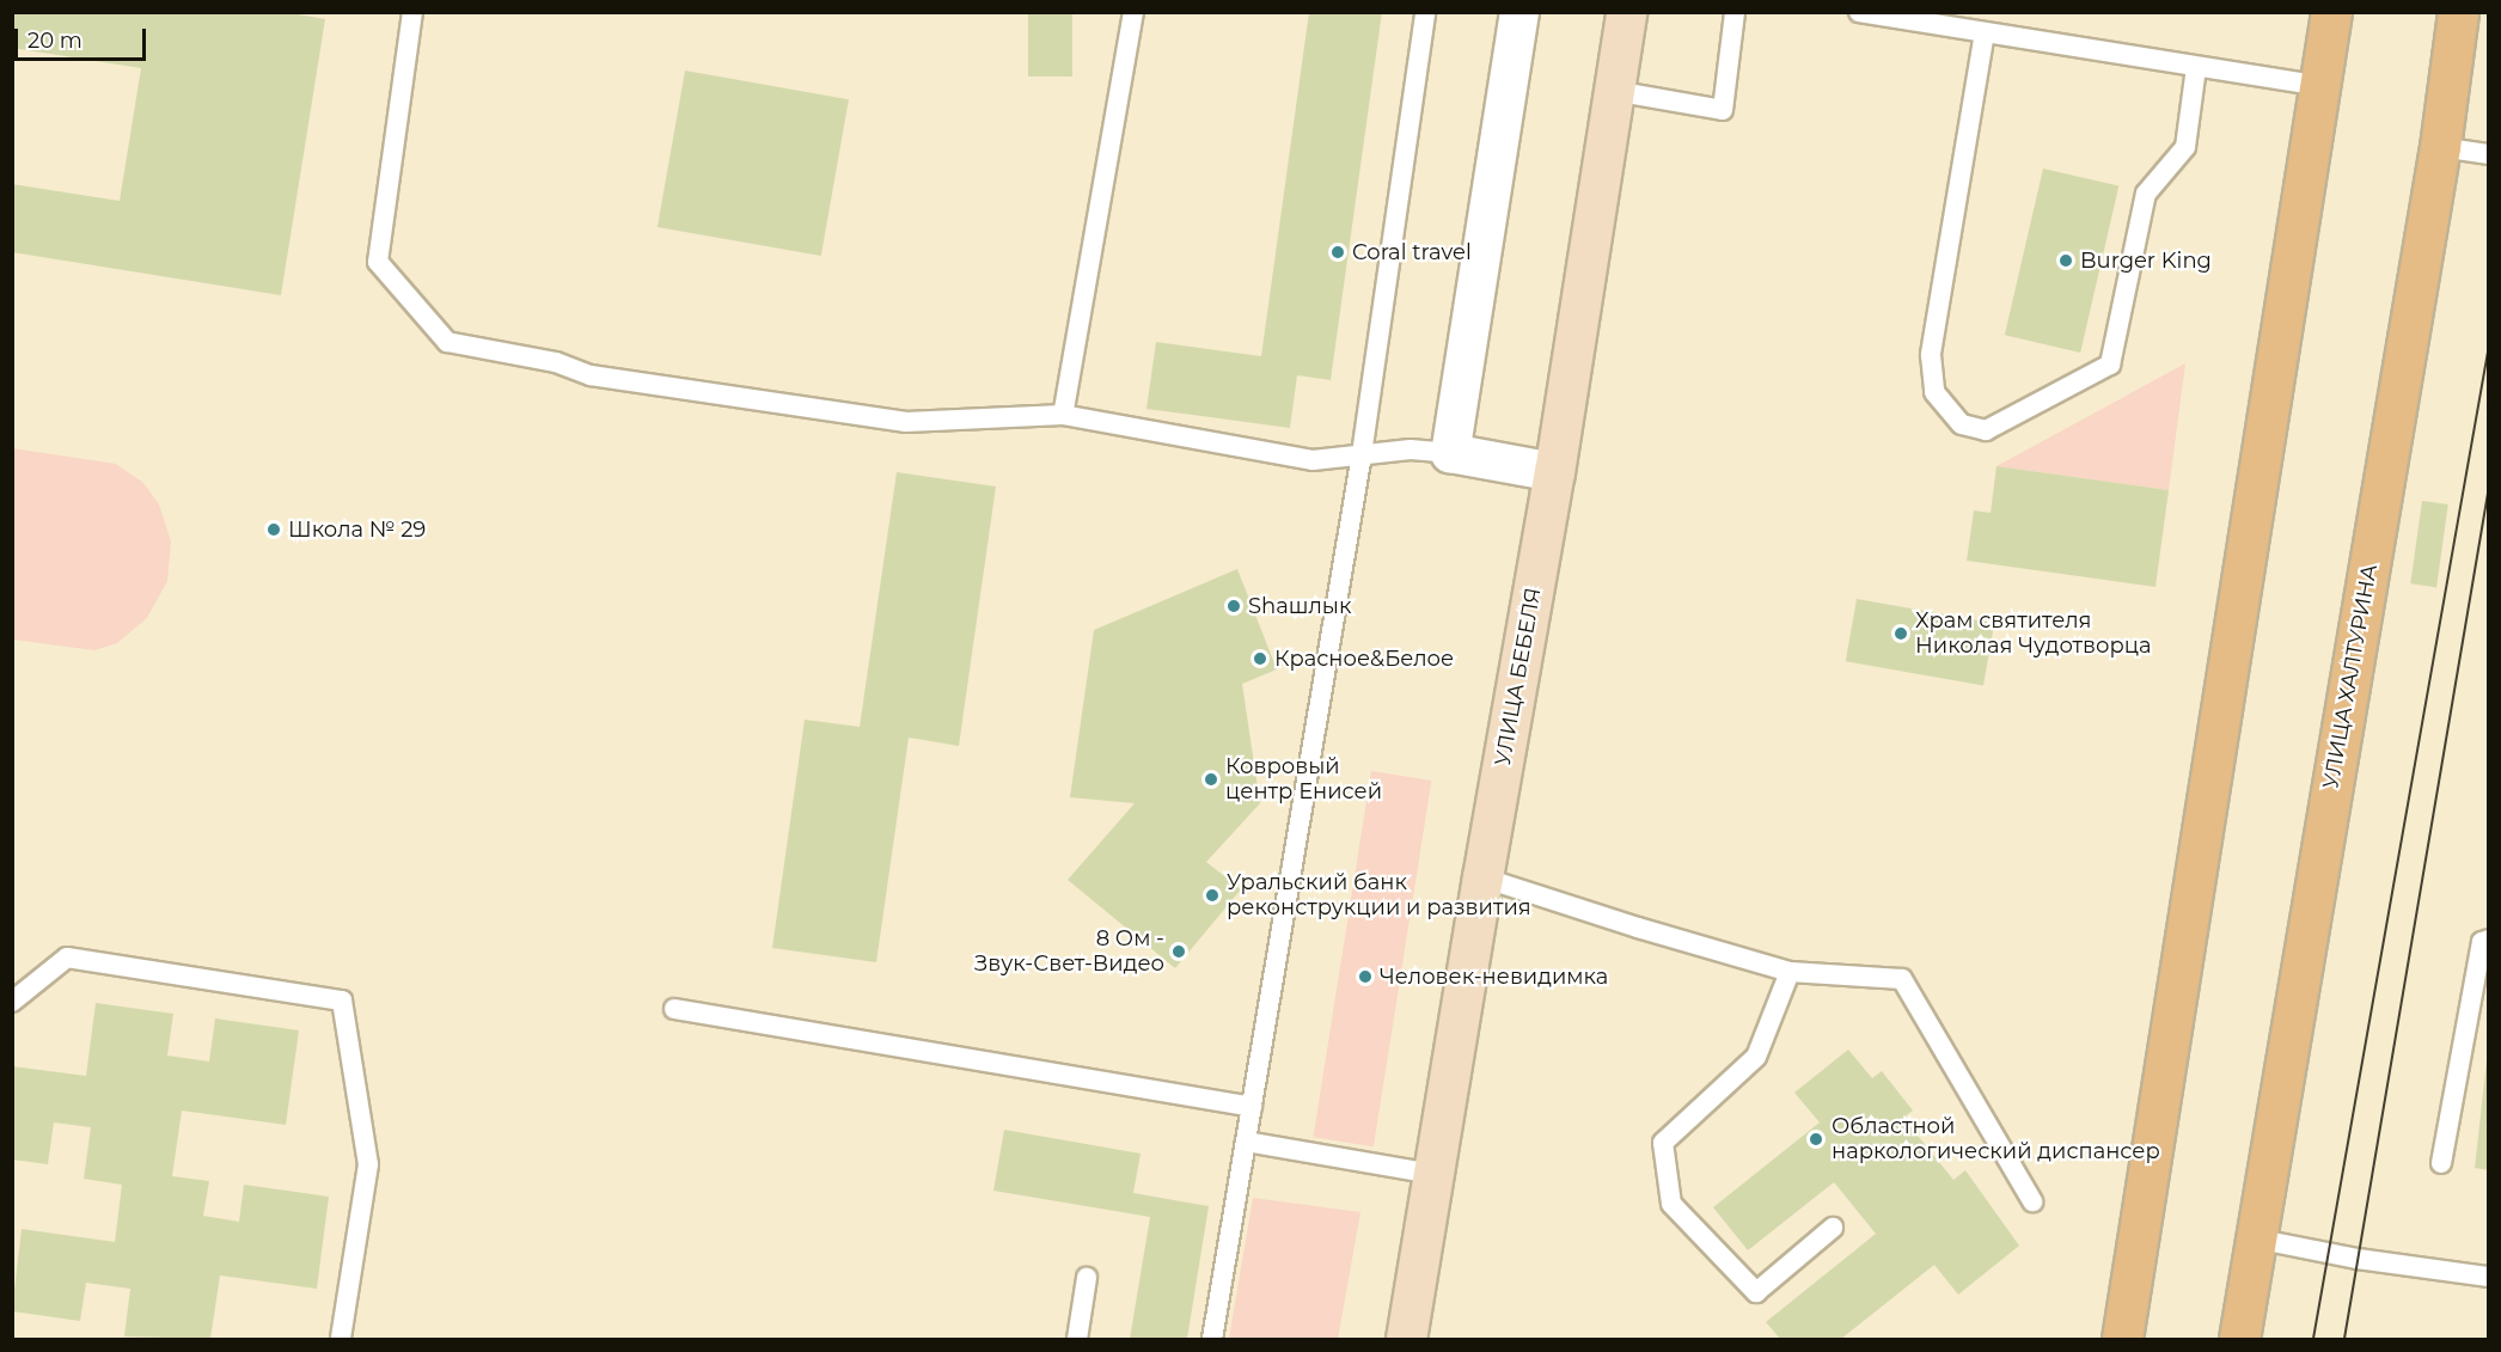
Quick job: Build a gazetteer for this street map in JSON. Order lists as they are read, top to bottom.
{
  "streets": {
    "main road": ["УЛИЦА БЕБЕЛЯ", "УЛИЦА ХАЛТУРИНА"]
  },
  "places": [
    "Coral travel",
    "Burger King",
    "Школа № 29",
    "Shашлык",
    "Храм святителя Николая Чудотворца",
    "Красное&Белое",
    "Ковровый центр Енисей",
    "Уральский банк реконструкции и развития",
    "8 Ом - Звук-Свет-Видео",
    "Человек-невидимка",
    "Областной наркологический диспансер"
  ],
  "scale_bar": "20 m"
}
